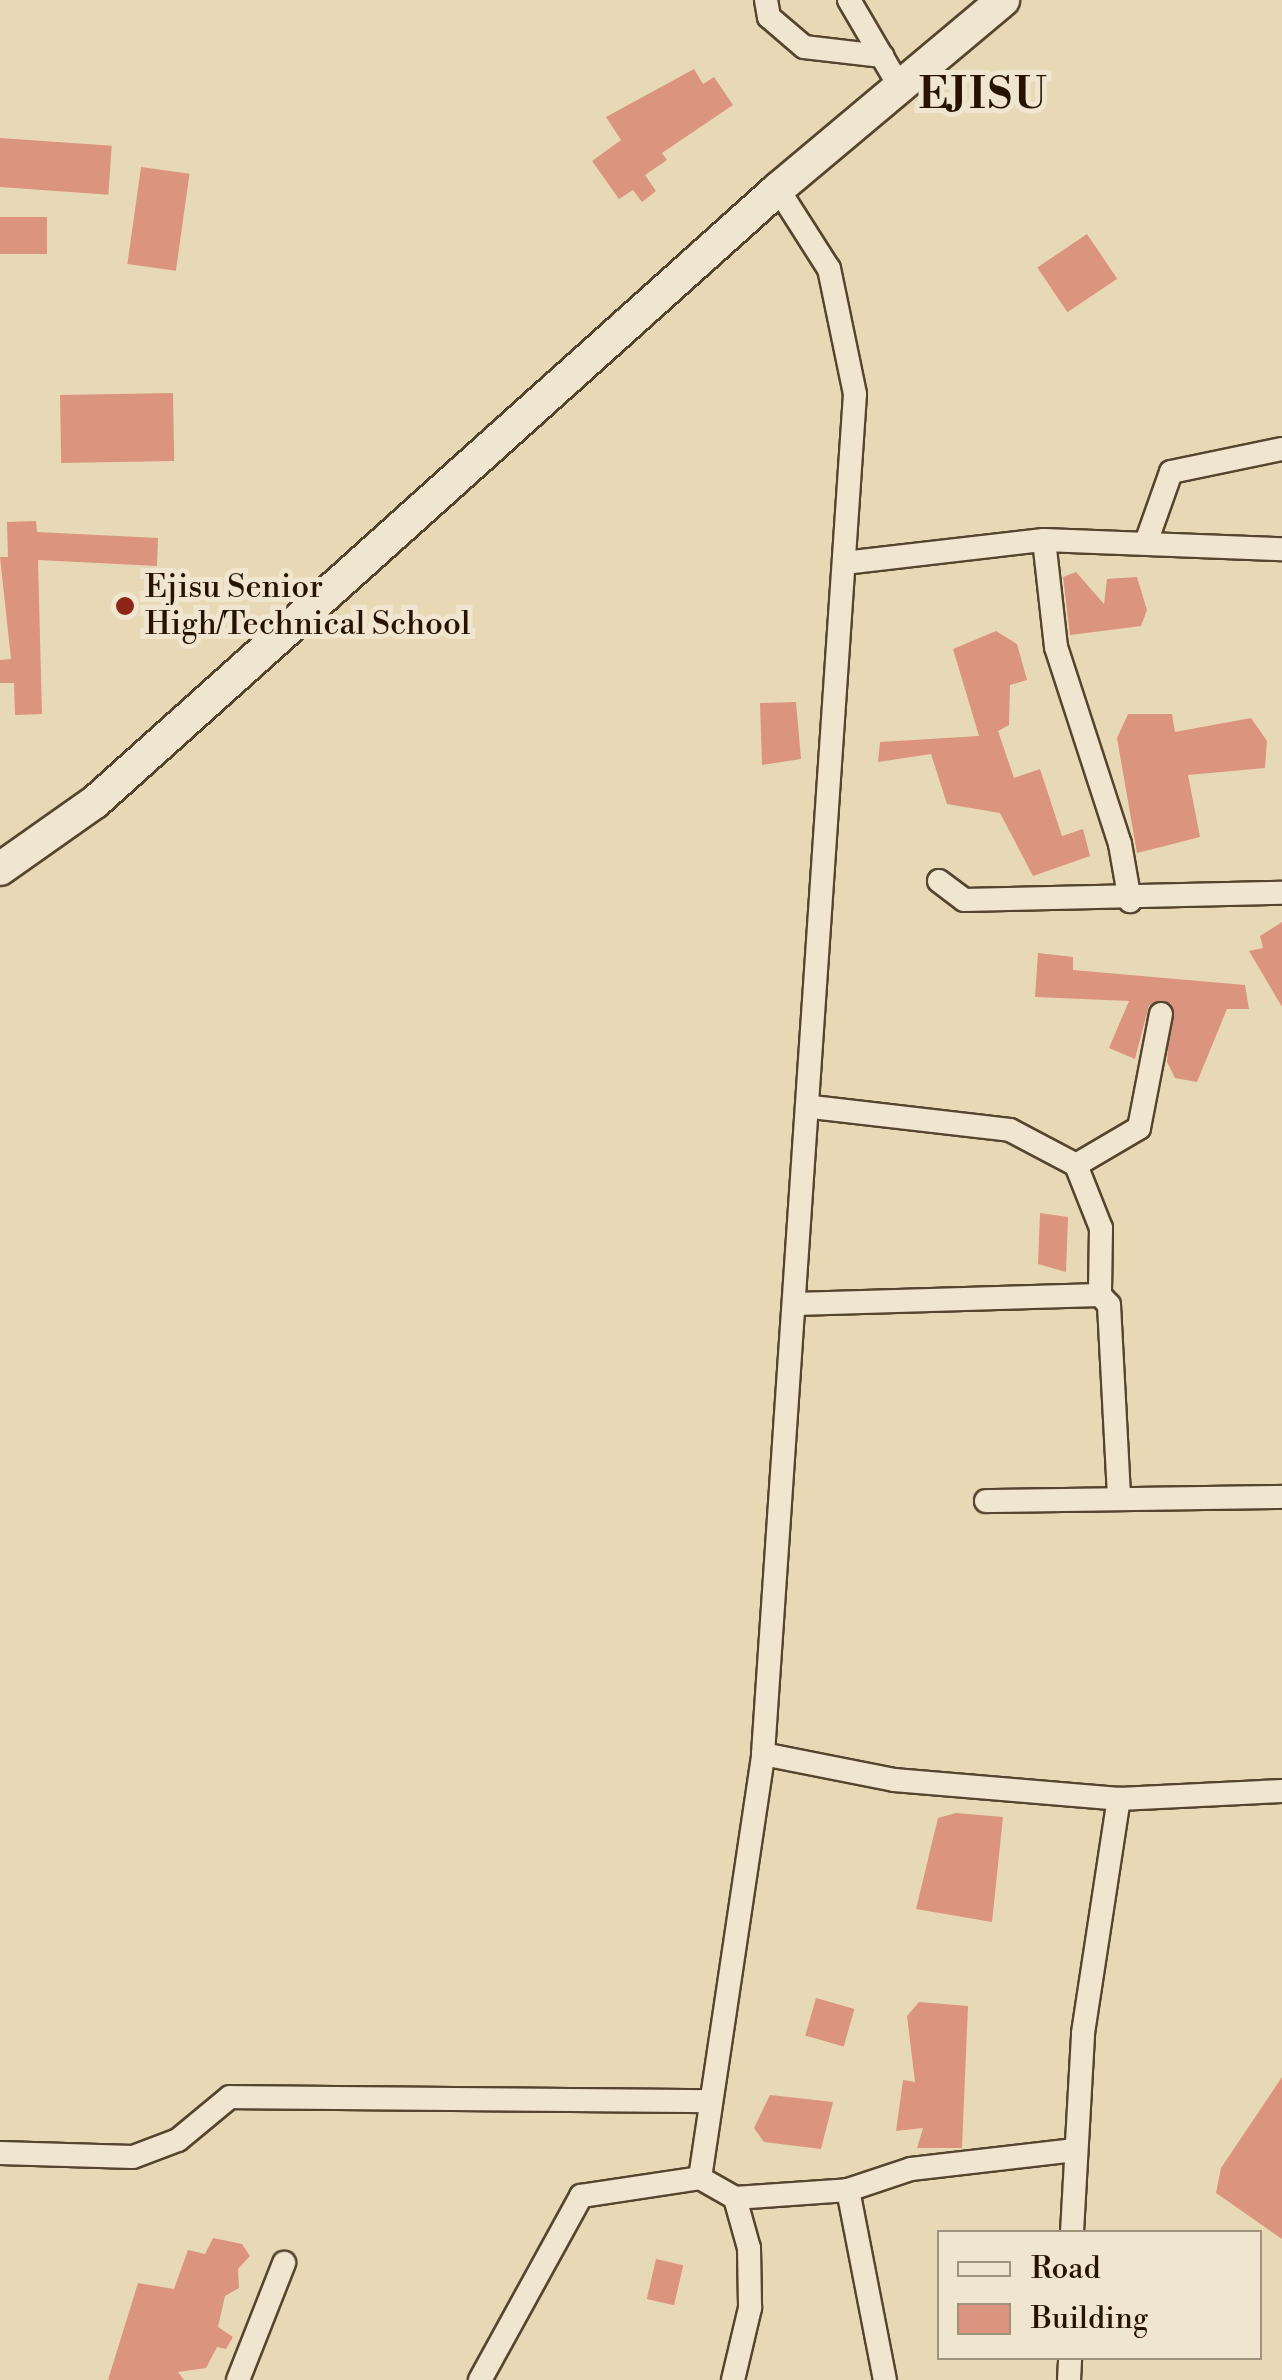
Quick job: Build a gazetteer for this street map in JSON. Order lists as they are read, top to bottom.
{
  "districts": ["EJISU"],
  "places": ["Ejisu Senior High/Technical School"],
  "legend": ["Road", "Building"]
}
